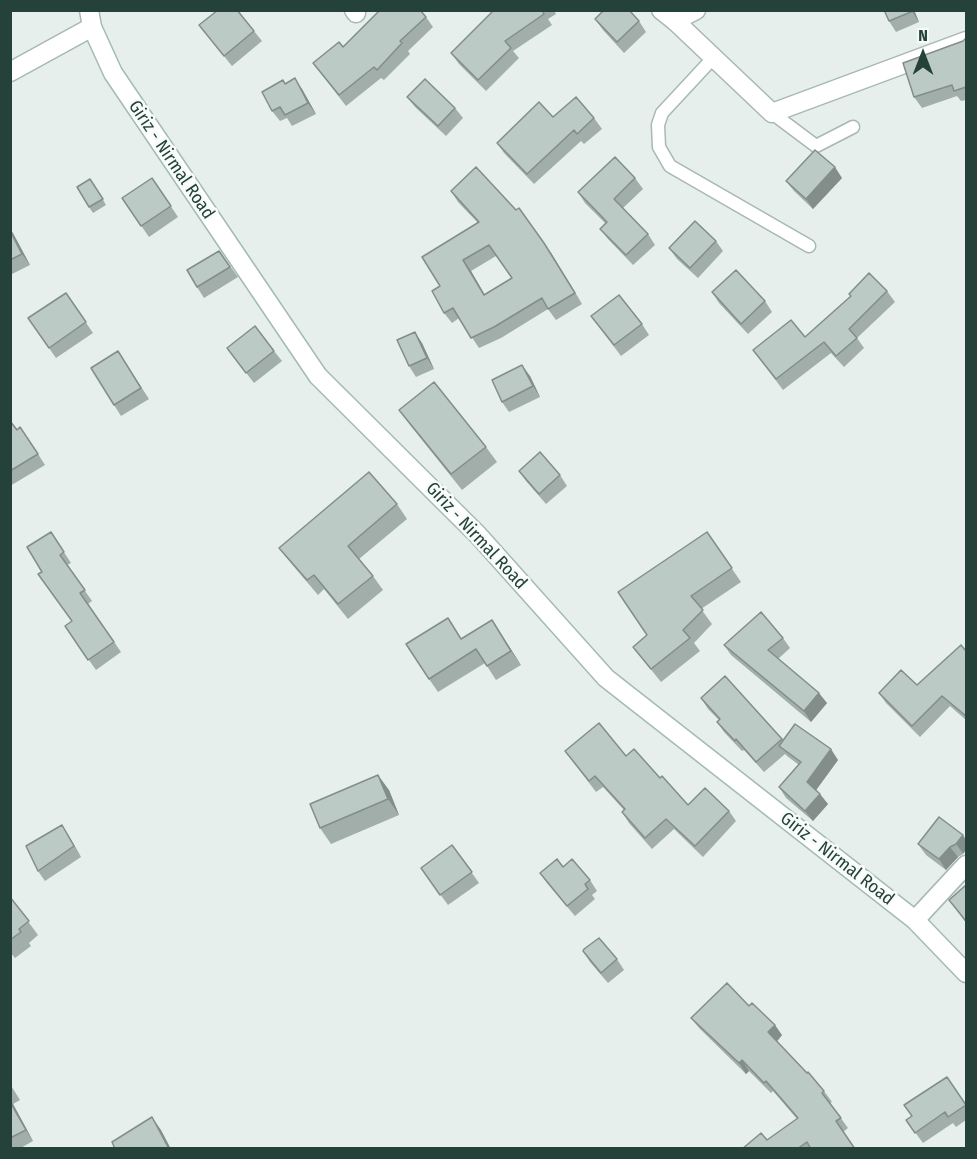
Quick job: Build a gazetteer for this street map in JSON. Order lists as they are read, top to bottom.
{
  "streets": {
    "main road": ["Giriz - Nirmal Road"]
  },
  "north": "top"
}
